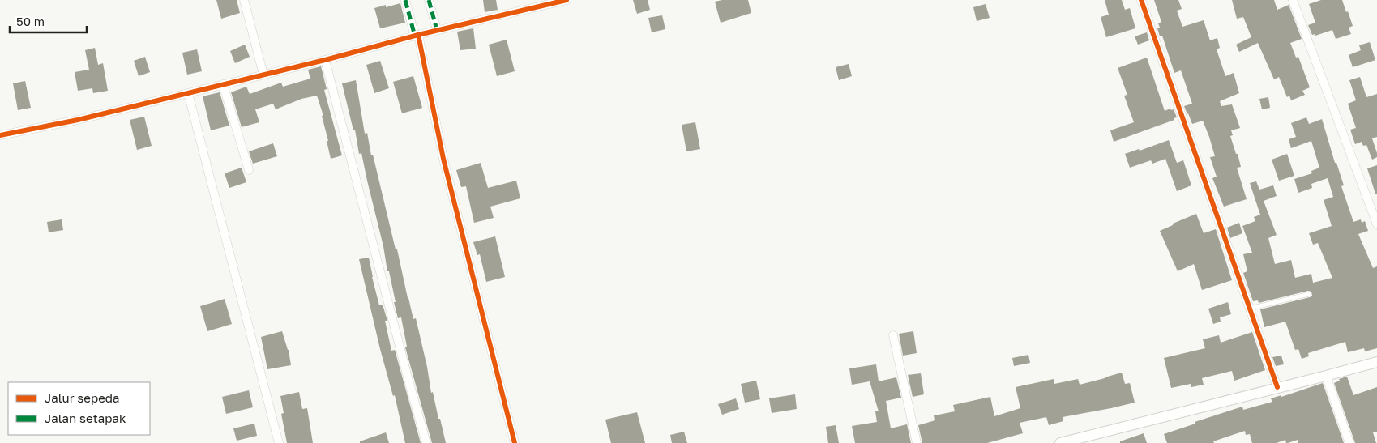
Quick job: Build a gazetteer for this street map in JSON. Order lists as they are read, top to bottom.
{
  "legend": ["Jalur sepeda", "Jalan setapak"],
  "scale_bar": "50 m"
}
